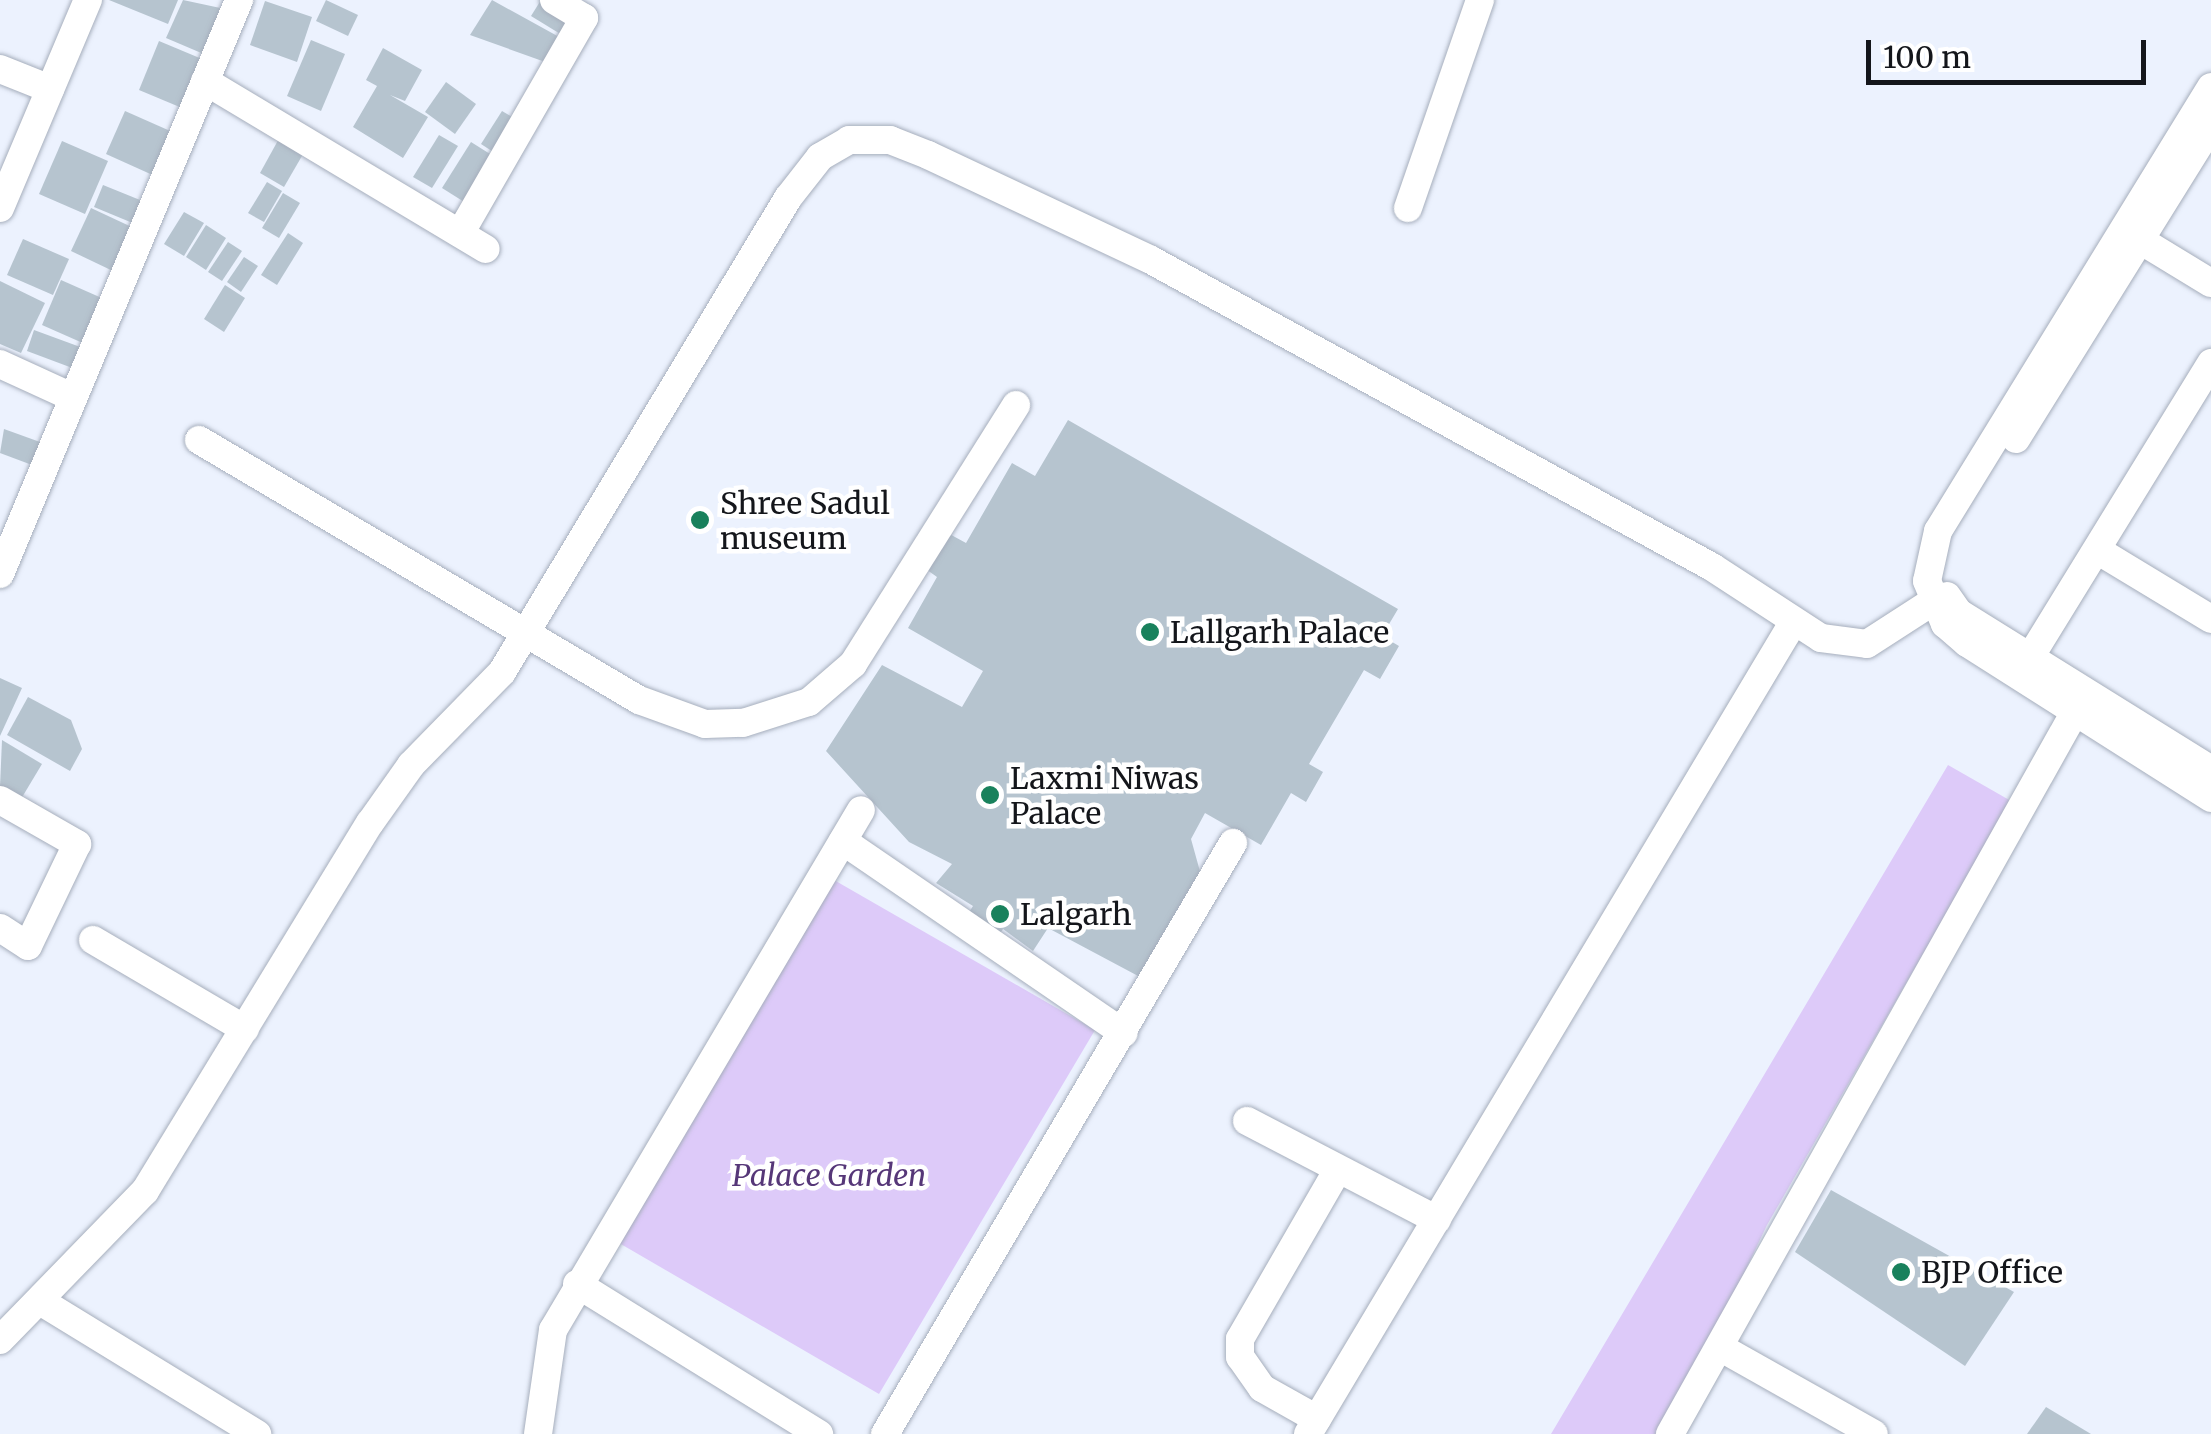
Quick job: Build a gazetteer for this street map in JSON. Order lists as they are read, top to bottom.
{
  "parks": ["Palace Garden"],
  "places": [
    "Shree Sadul museum",
    "Lallgarh Palace",
    "Laxmi Niwas Palace",
    "Lalgarh",
    "BJP Office"
  ],
  "scale_bar": "100 m"
}
